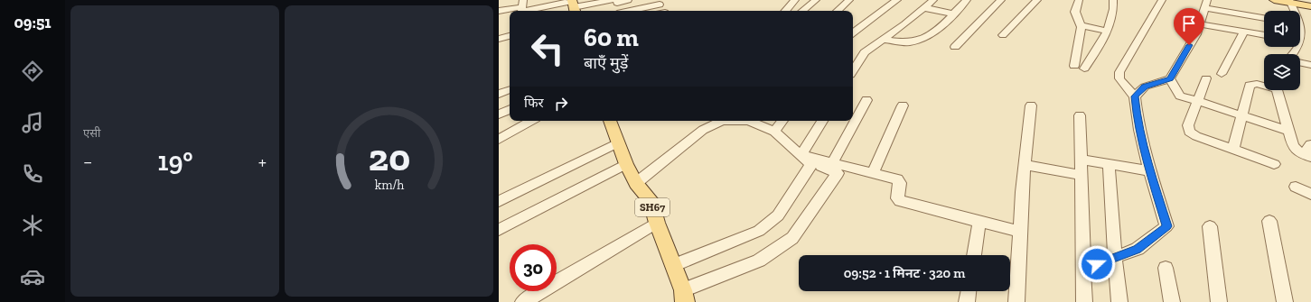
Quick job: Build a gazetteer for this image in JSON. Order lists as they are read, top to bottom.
{
  "streets": {
    "main road": ["SH67"]
  },
  "page": {
    "tabs": "09:51",
    "tile": "एसी",
    "turn": ["60 m", "बाएँ मुड़ें"],
    "then": "फिर",
    "heat": ["−", "19°", "+"],
    "limit": "30",
    "trip": "09:52 · 1 मिनट · 320 m",
    "gauge": ["20", "km/h"]
  }
}
